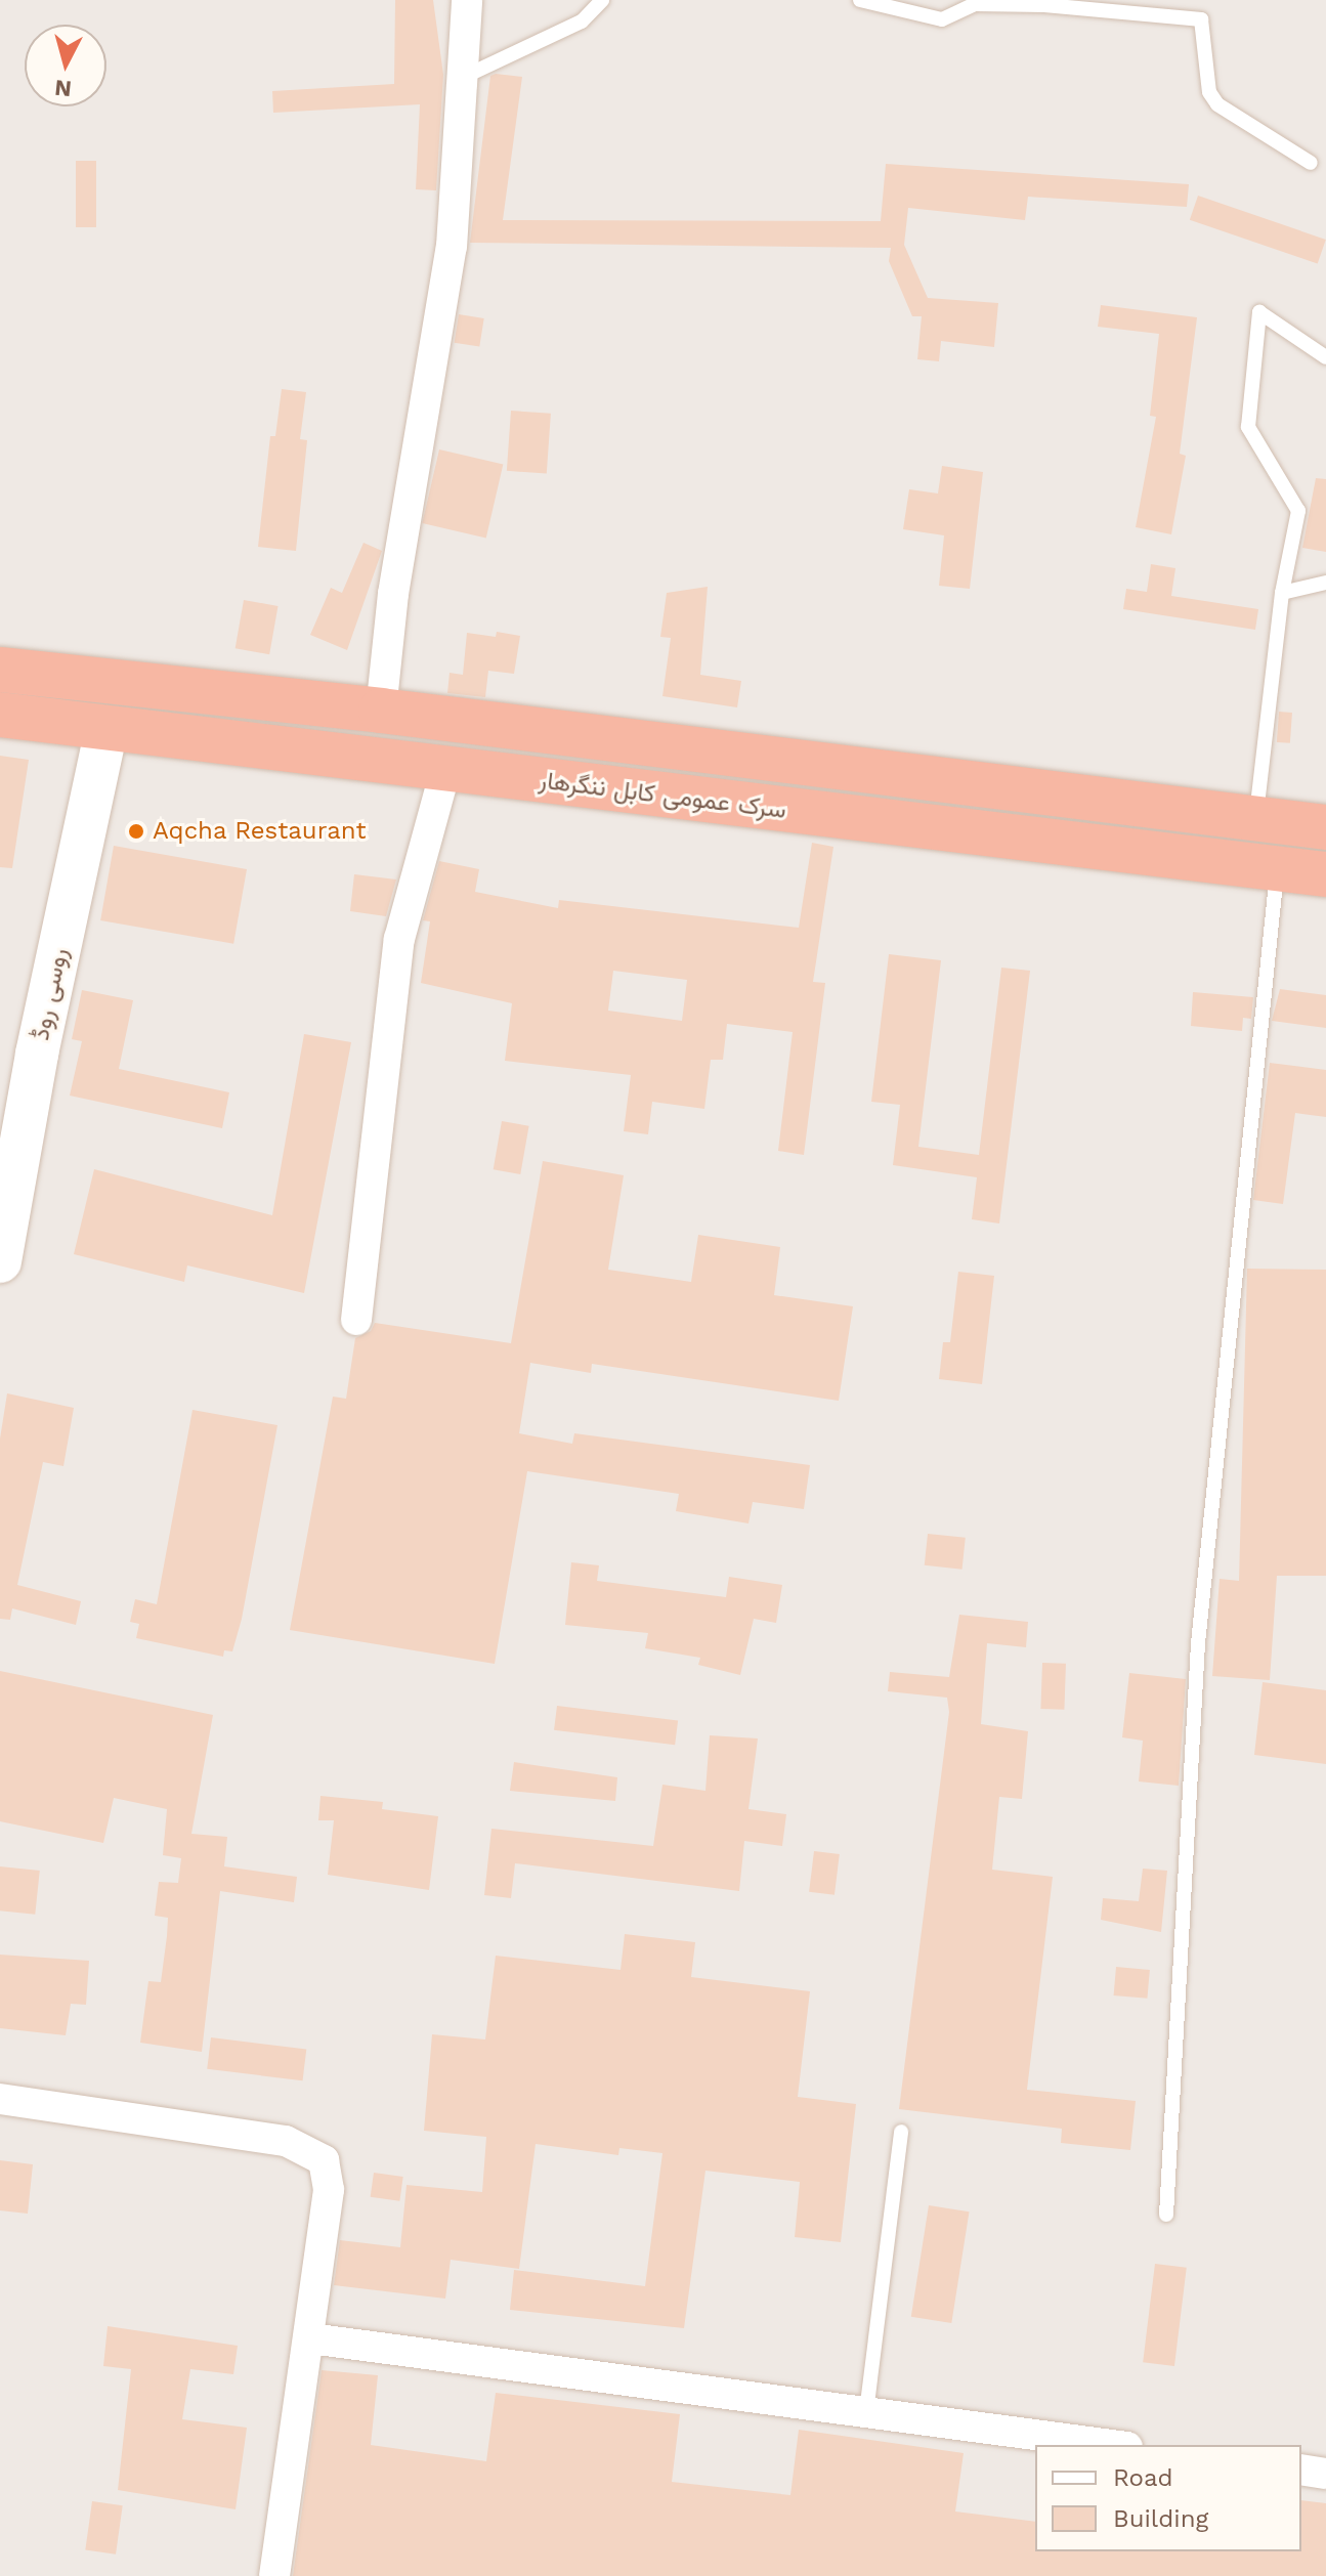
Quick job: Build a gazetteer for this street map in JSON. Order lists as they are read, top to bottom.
{
  "streets": {
    "highway": ["سرک عمومی کابل ننگرهار"],
    "main road": ["روسی روڈ"]
  },
  "crossings": [
    ["سرک عمومی کابل ننگرهار", "روسی روڈ"]
  ],
  "places": ["Aqcha Restaurant"],
  "legend": ["Road", "Building"],
  "north": "bottom"
}
